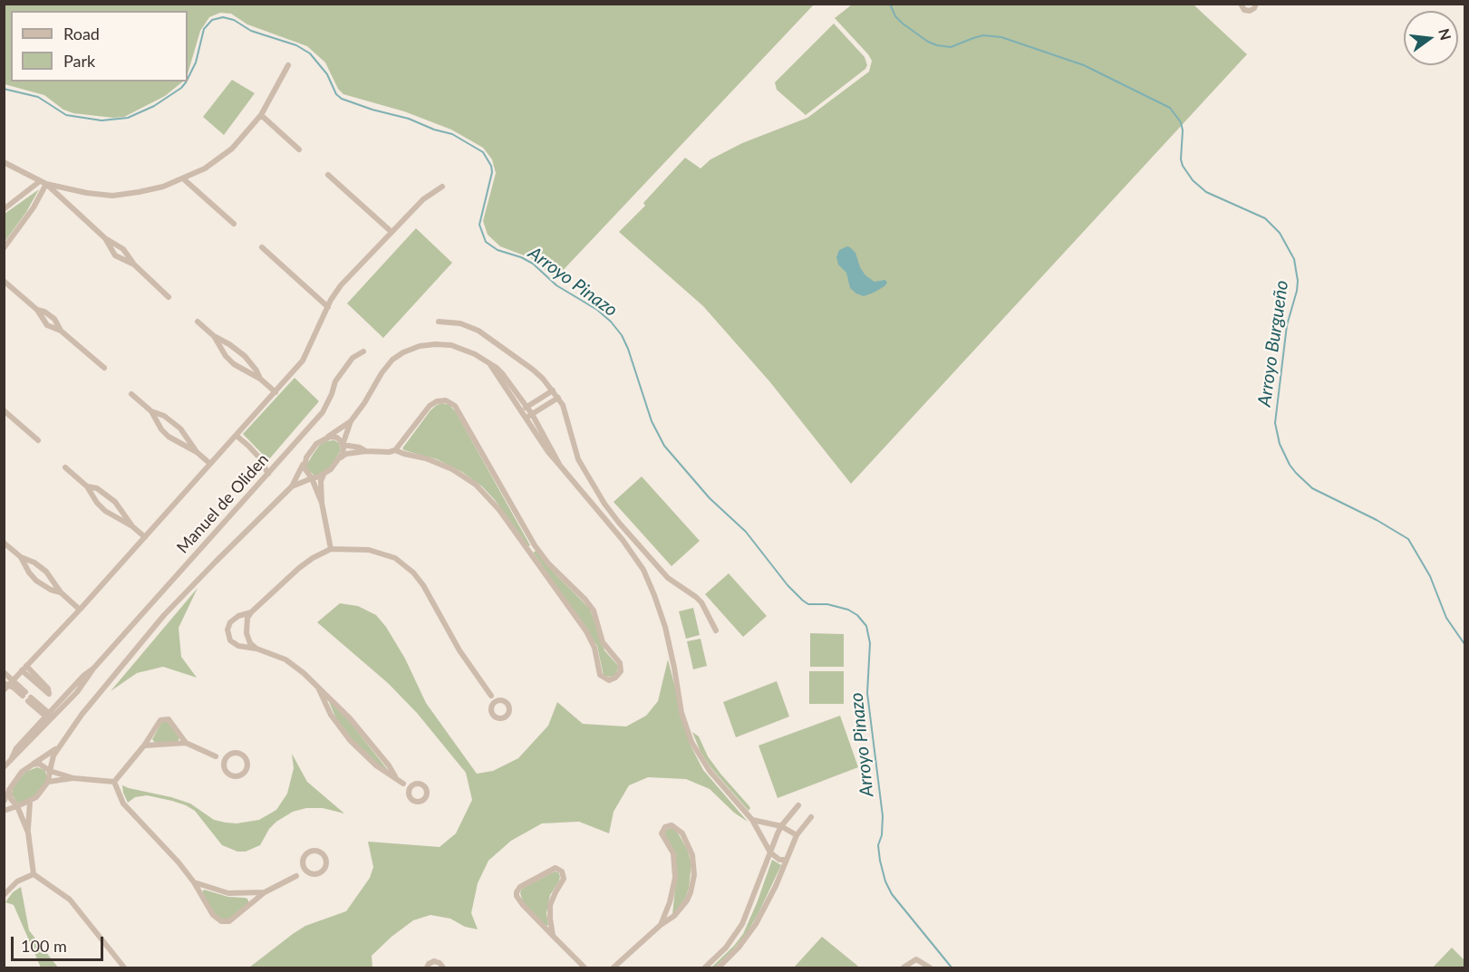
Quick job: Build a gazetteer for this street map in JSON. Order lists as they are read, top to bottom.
{
  "streets": {
    "street": ["Manuel de Oliden"]
  },
  "water": ["Arroyo Pinazo", "Arroyo Burgueño"],
  "legend": ["Road", "Park"],
  "scale_bar": "100 m",
  "north": "right"
}
